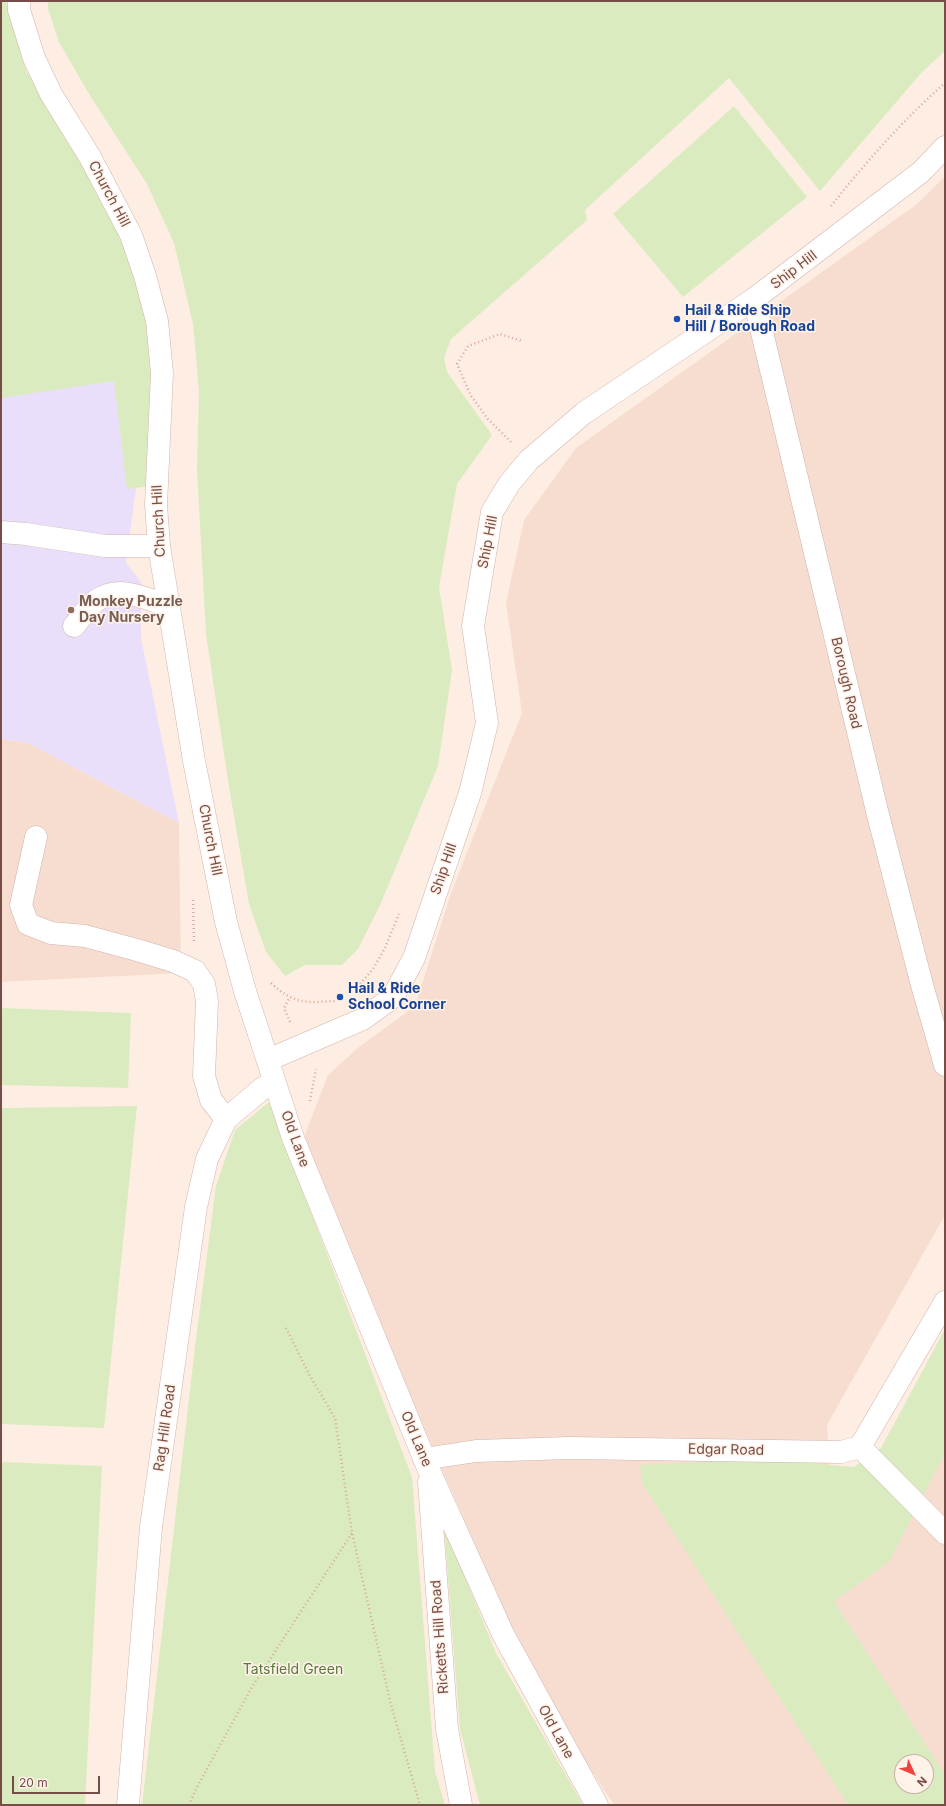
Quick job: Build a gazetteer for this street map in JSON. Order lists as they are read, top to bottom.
{
  "streets": {
    "street": [
      "Church Hill",
      "Ship Hill",
      "Borough Road",
      "Old Lane",
      "Rag Hill Road",
      "Edgar Road",
      "Ricketts Hill Road"
    ]
  },
  "crossings": [
    ["Church Hill", "Ship Hill"],
    ["Church Hill", "Old Lane"],
    ["Ship Hill", "Borough Road"],
    ["Ship Hill", "Old Lane"],
    ["Old Lane", "Rag Hill Road"],
    ["Old Lane", "Edgar Road"],
    ["Old Lane", "Ricketts Hill Road"],
    ["Edgar Road", "Ricketts Hill Road"]
  ],
  "parks": ["Tatsfield Green"],
  "places": ["Hail & Ride Ship Hill / Borough Road", "Monkey Puzzle Day Nursery", "Hail & Ride School Corner"],
  "scale_bar": "20 m",
  "north": "bottom right"
}
